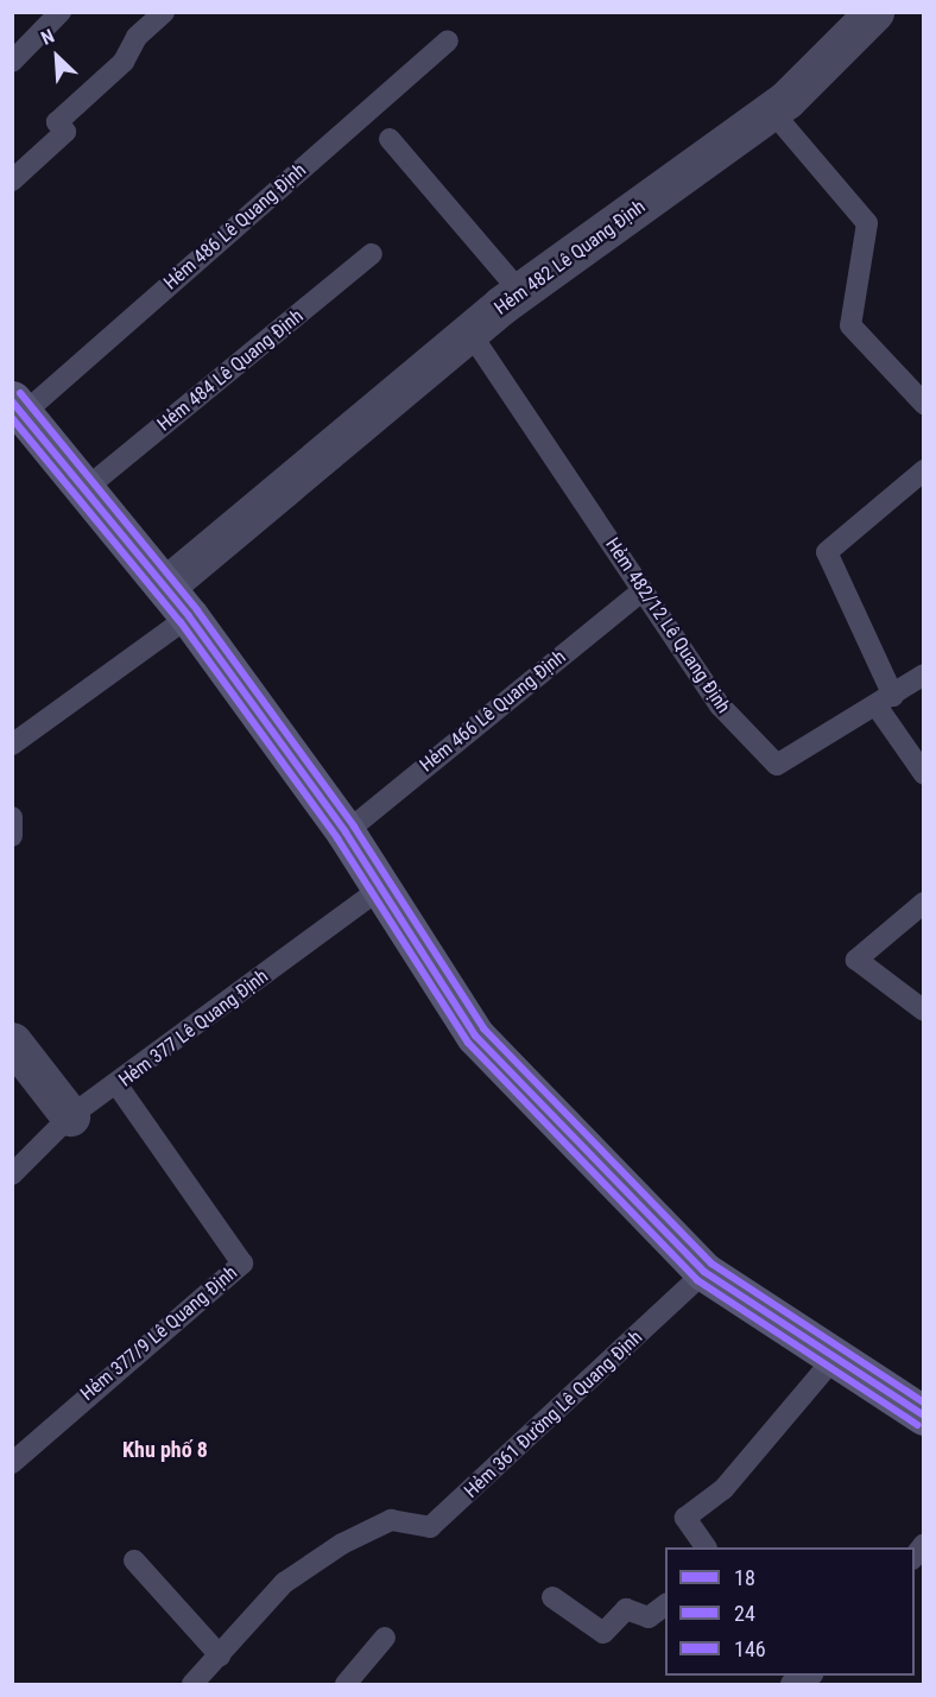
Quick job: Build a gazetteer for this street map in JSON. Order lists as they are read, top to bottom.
{
  "streets": {
    "street": ["Hẻm 482 Lê Quang Định"],
    "lane": [
      "Hẻm 486 Lê Quang Định",
      "Hẻm 484 Lê Quang Định",
      "Hẻm 482/12 Lê Quang Định",
      "Hẻm 466 Lê Quang Định",
      "Hẻm 377 Lê Quang Định",
      "Hẻm 377/9 Lê Quang Định",
      "Hẻm 361 Đường Lê Quang Định"
    ]
  },
  "crossings": [
    ["Hẻm 482 Lê Quang Định", "Hẻm 482/12 Lê Quang Định"],
    ["Hẻm 482/12 Lê Quang Định", "Hẻm 466 Lê Quang Định"],
    ["Hẻm 377 Lê Quang Định", "Hẻm 377/9 Lê Quang Định"]
  ],
  "districts": ["Khu phố 8"],
  "lines": ["transit line 146", "transit line 18", "transit line 24"],
  "legend": ["18", "24", "146"],
  "north": "top left"
}
